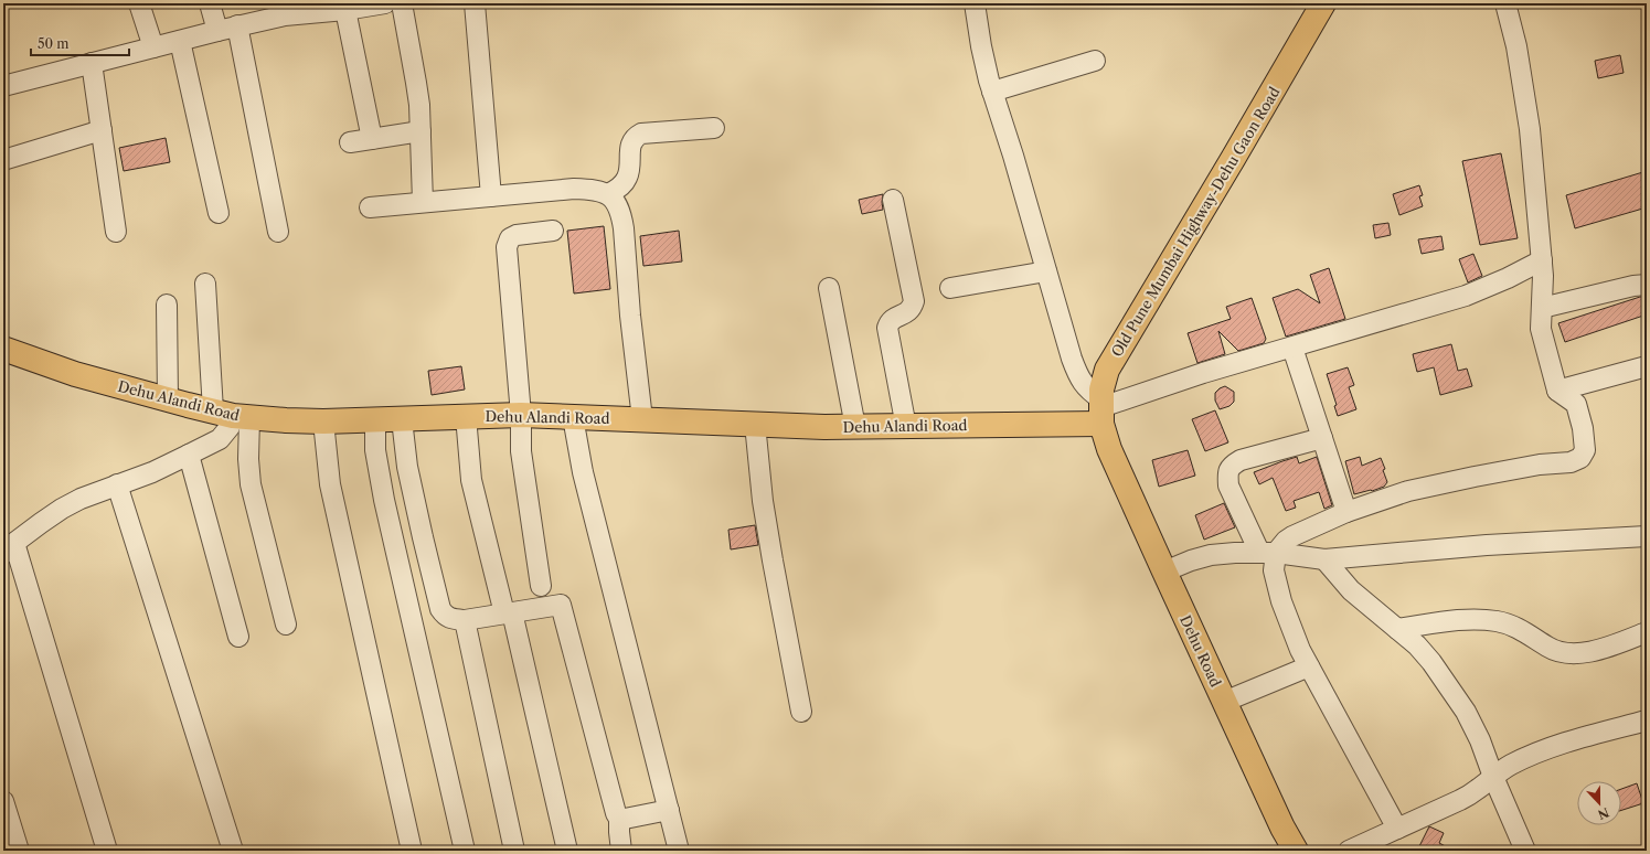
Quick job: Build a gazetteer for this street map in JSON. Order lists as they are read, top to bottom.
{
  "streets": {
    "main road": ["Old Pune Mumbai Highway-Dehu Gaon Road", "Dehu Alandi Road", "Dehu Road"]
  },
  "crossings": [
    ["Old Pune Mumbai Highway-Dehu Gaon Road", "Dehu Alandi Road"],
    ["Old Pune Mumbai Highway-Dehu Gaon Road", "Dehu Road"]
  ],
  "scale_bar": "50 m",
  "north": "bottom"
}
